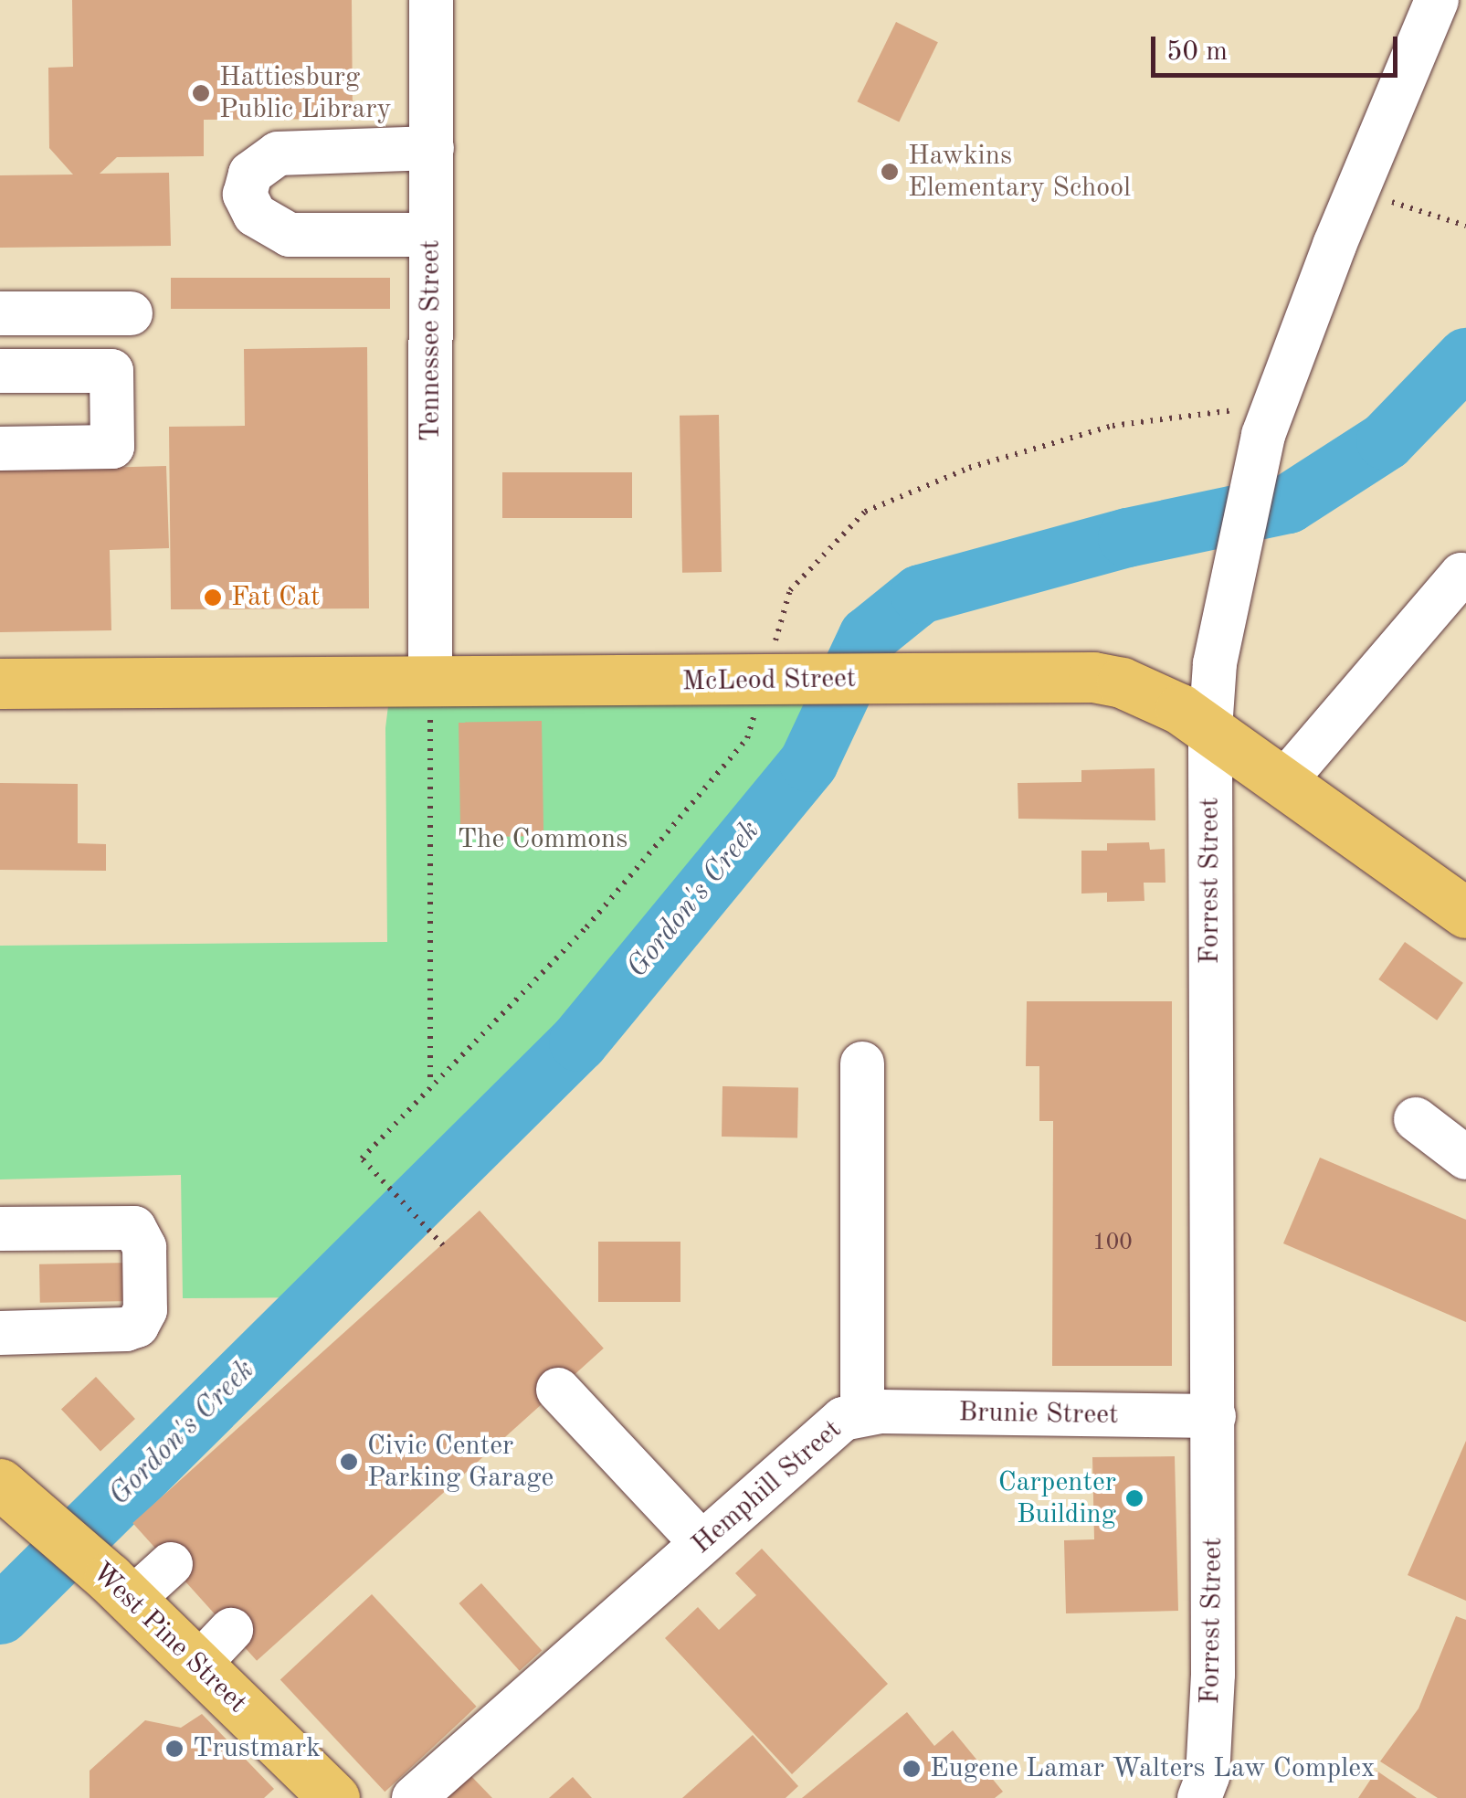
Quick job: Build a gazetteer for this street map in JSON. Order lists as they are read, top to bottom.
{
  "streets": {
    "main road": ["McLeod Street", "West Pine Street"],
    "street": [
      "Tennessee Street",
      "Forrest Street",
      "Brunie Street",
      "Hemphill Street"
    ]
  },
  "crossings": [
    ["Tennessee Street", "McLeod Street"],
    ["McLeod Street", "Forrest Street"],
    ["Forrest Street", "Brunie Street"],
    ["Brunie Street", "Hemphill Street"]
  ],
  "water": ["Gordon's Creek"],
  "parks": ["The Commons"],
  "places": [
    "Hattiesburg Public Library",
    "Hawkins Elementary School",
    "Fat Cat",
    "Civic Center Parking Garage",
    "Carpenter Building",
    "Trustmark",
    "Eugene Lamar Walters Law Complex"
  ],
  "house_numbers": ["100"],
  "scale_bar": "50 m"
}
